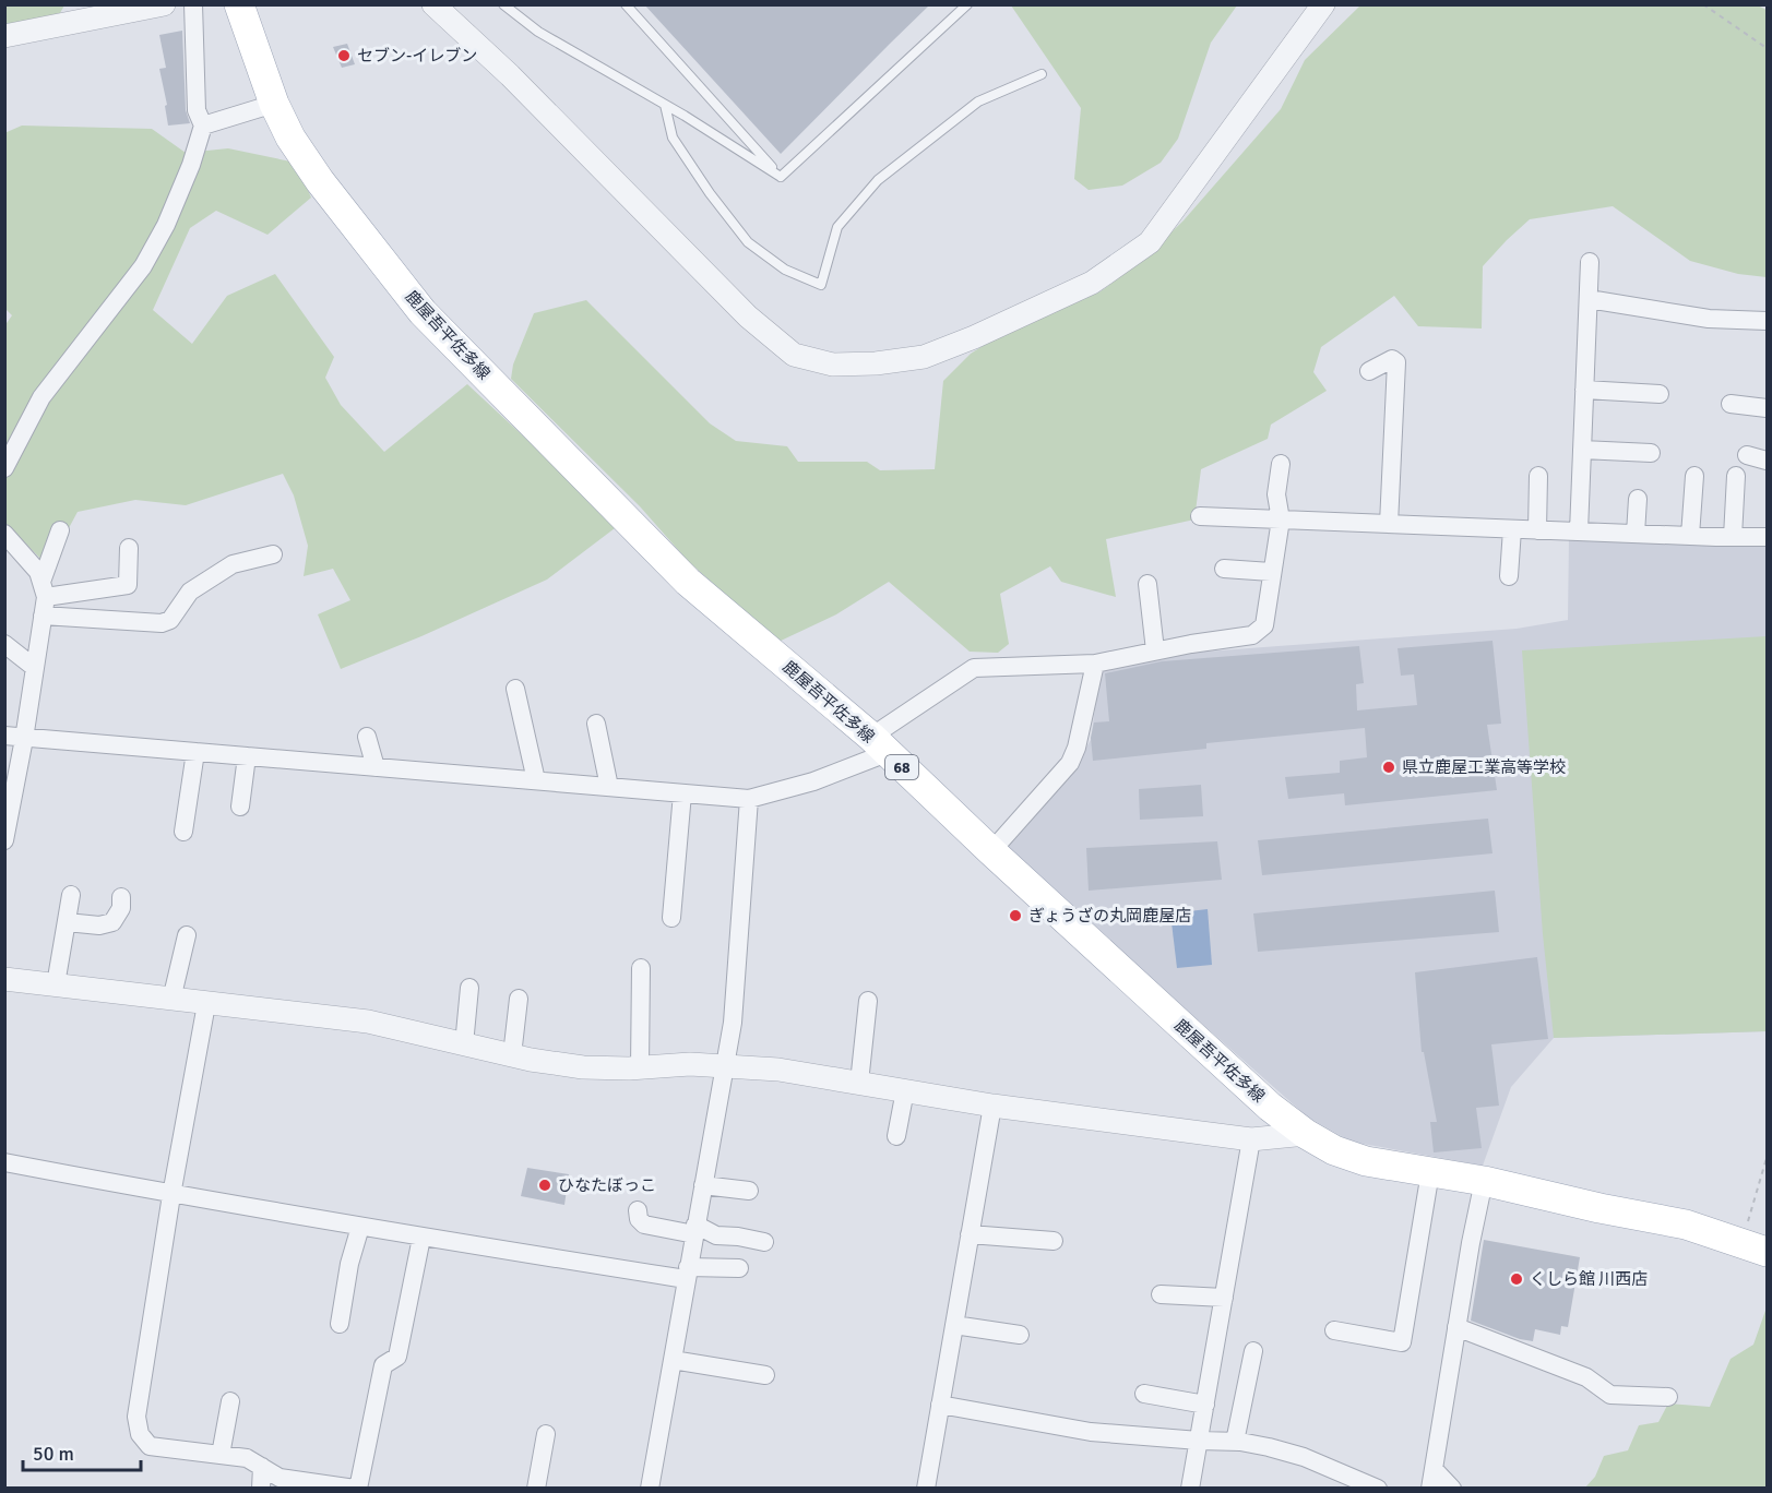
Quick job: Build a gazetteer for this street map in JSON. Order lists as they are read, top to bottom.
{
  "streets": {
    "main road": ["鹿屋吾平佐多線", "68"]
  },
  "places": [
    "セブン-イレブン",
    "県立鹿屋工業高等学校",
    "ぎょうざの丸岡鹿屋店",
    "ひなたぼっこ",
    "くしら館 川西店"
  ],
  "scale_bar": "50 m"
}
